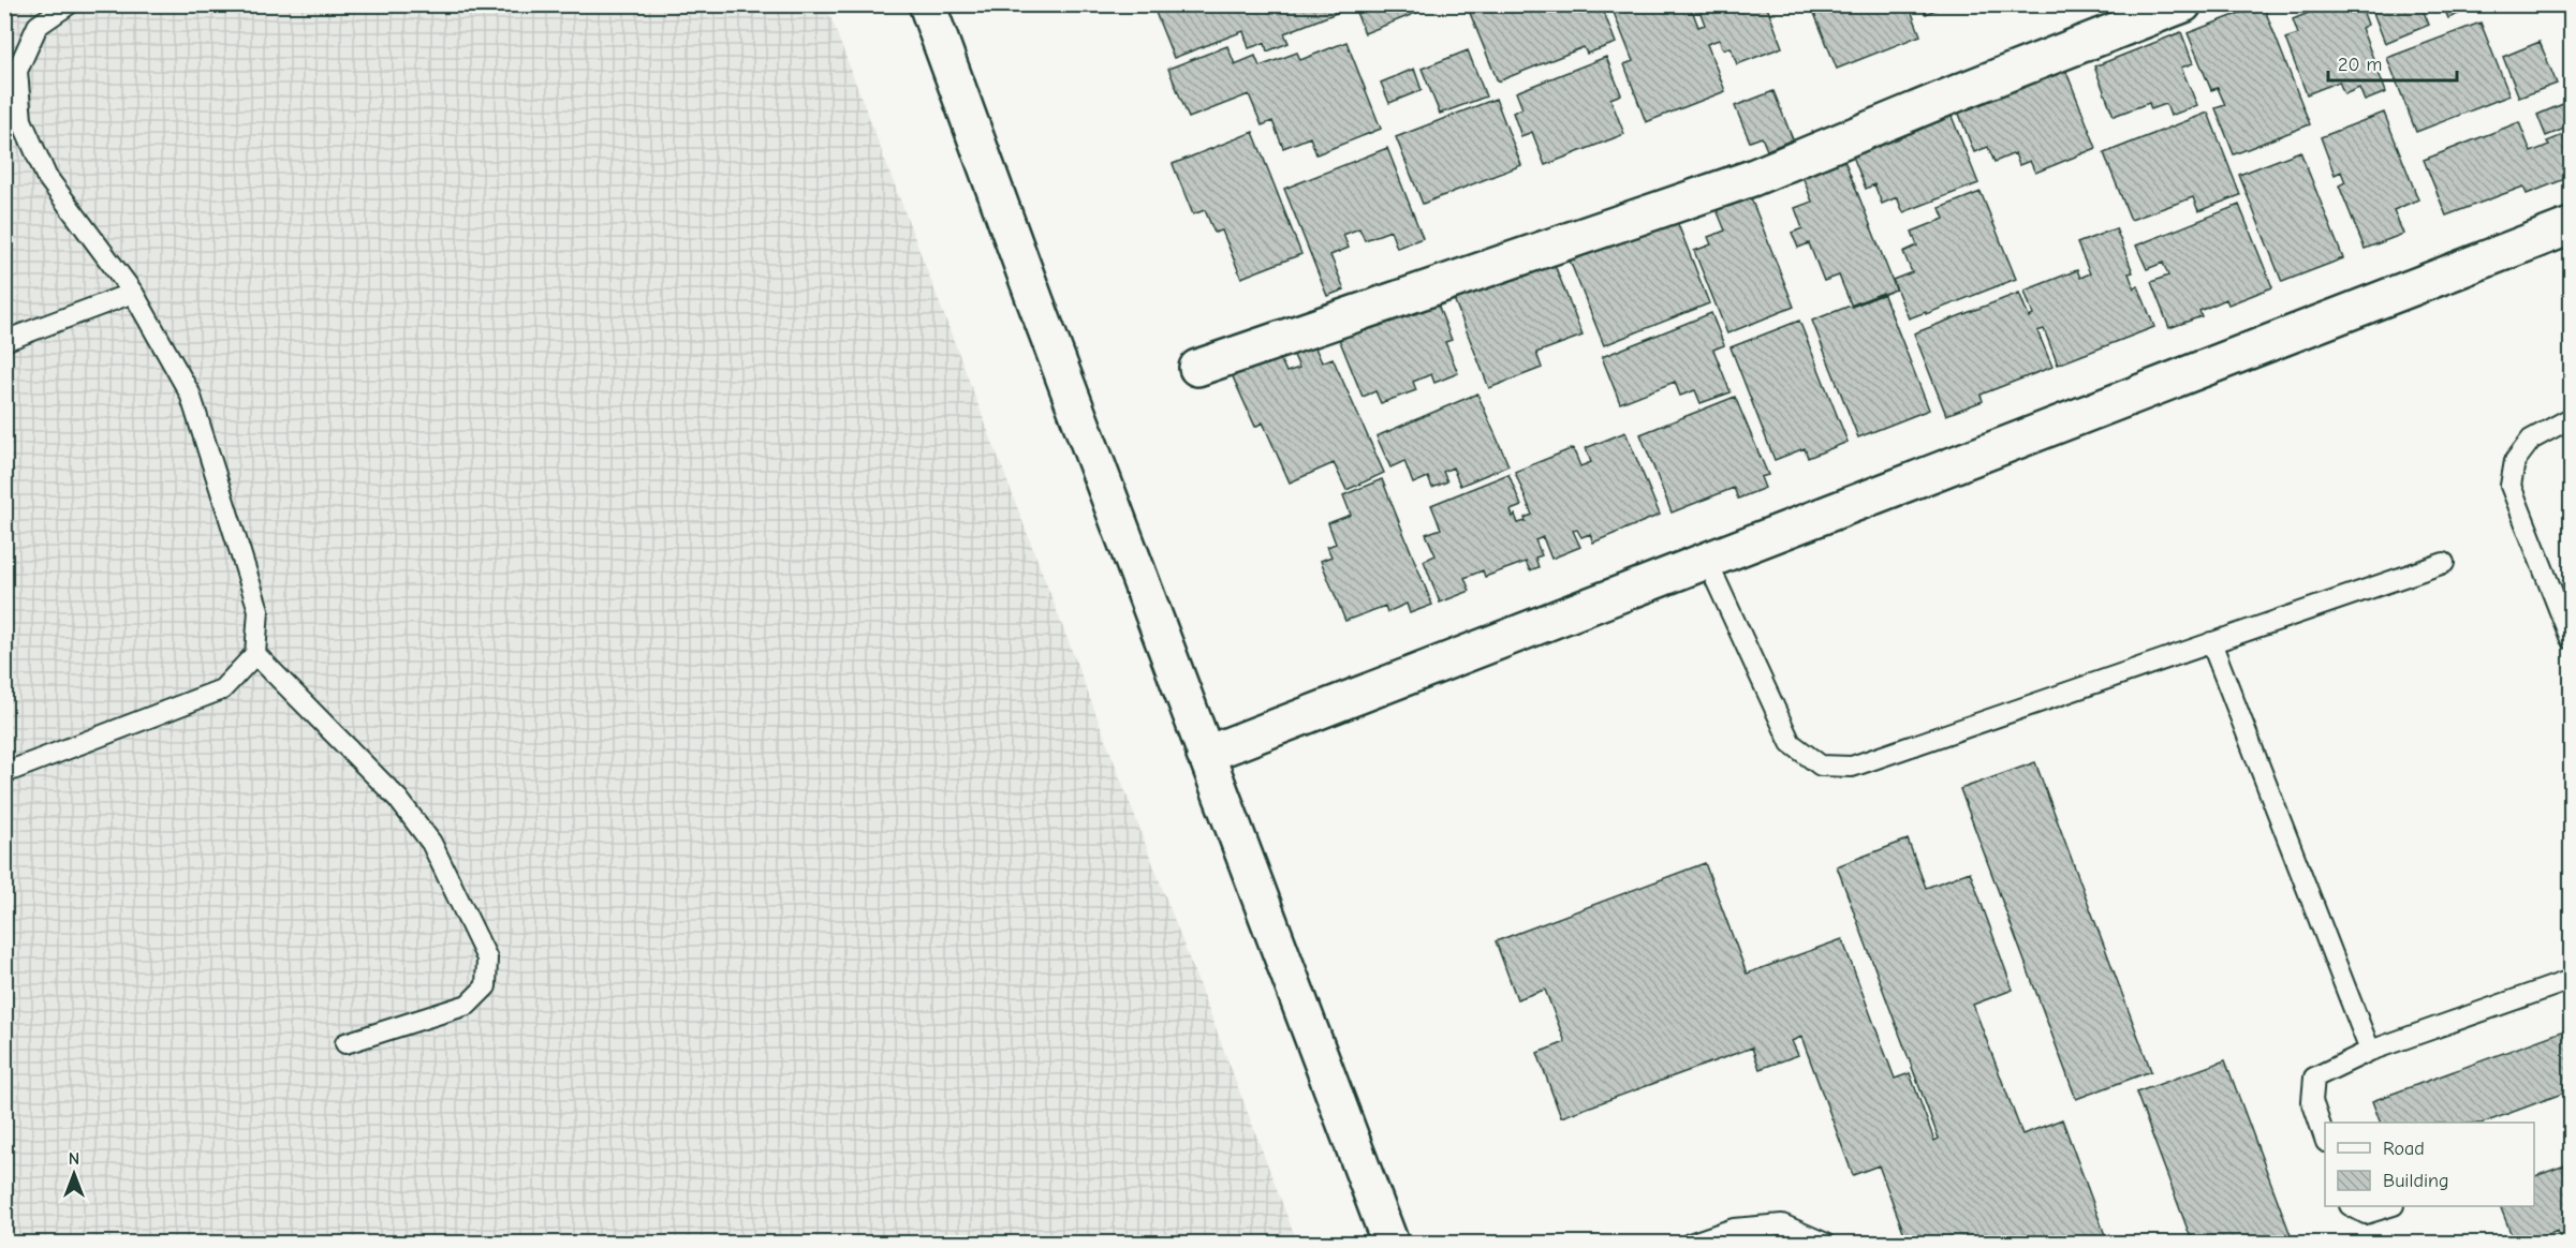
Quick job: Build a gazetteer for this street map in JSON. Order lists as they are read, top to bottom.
{
  "legend": ["Road", "Building"],
  "scale_bar": "20 m",
  "north": "top"
}
